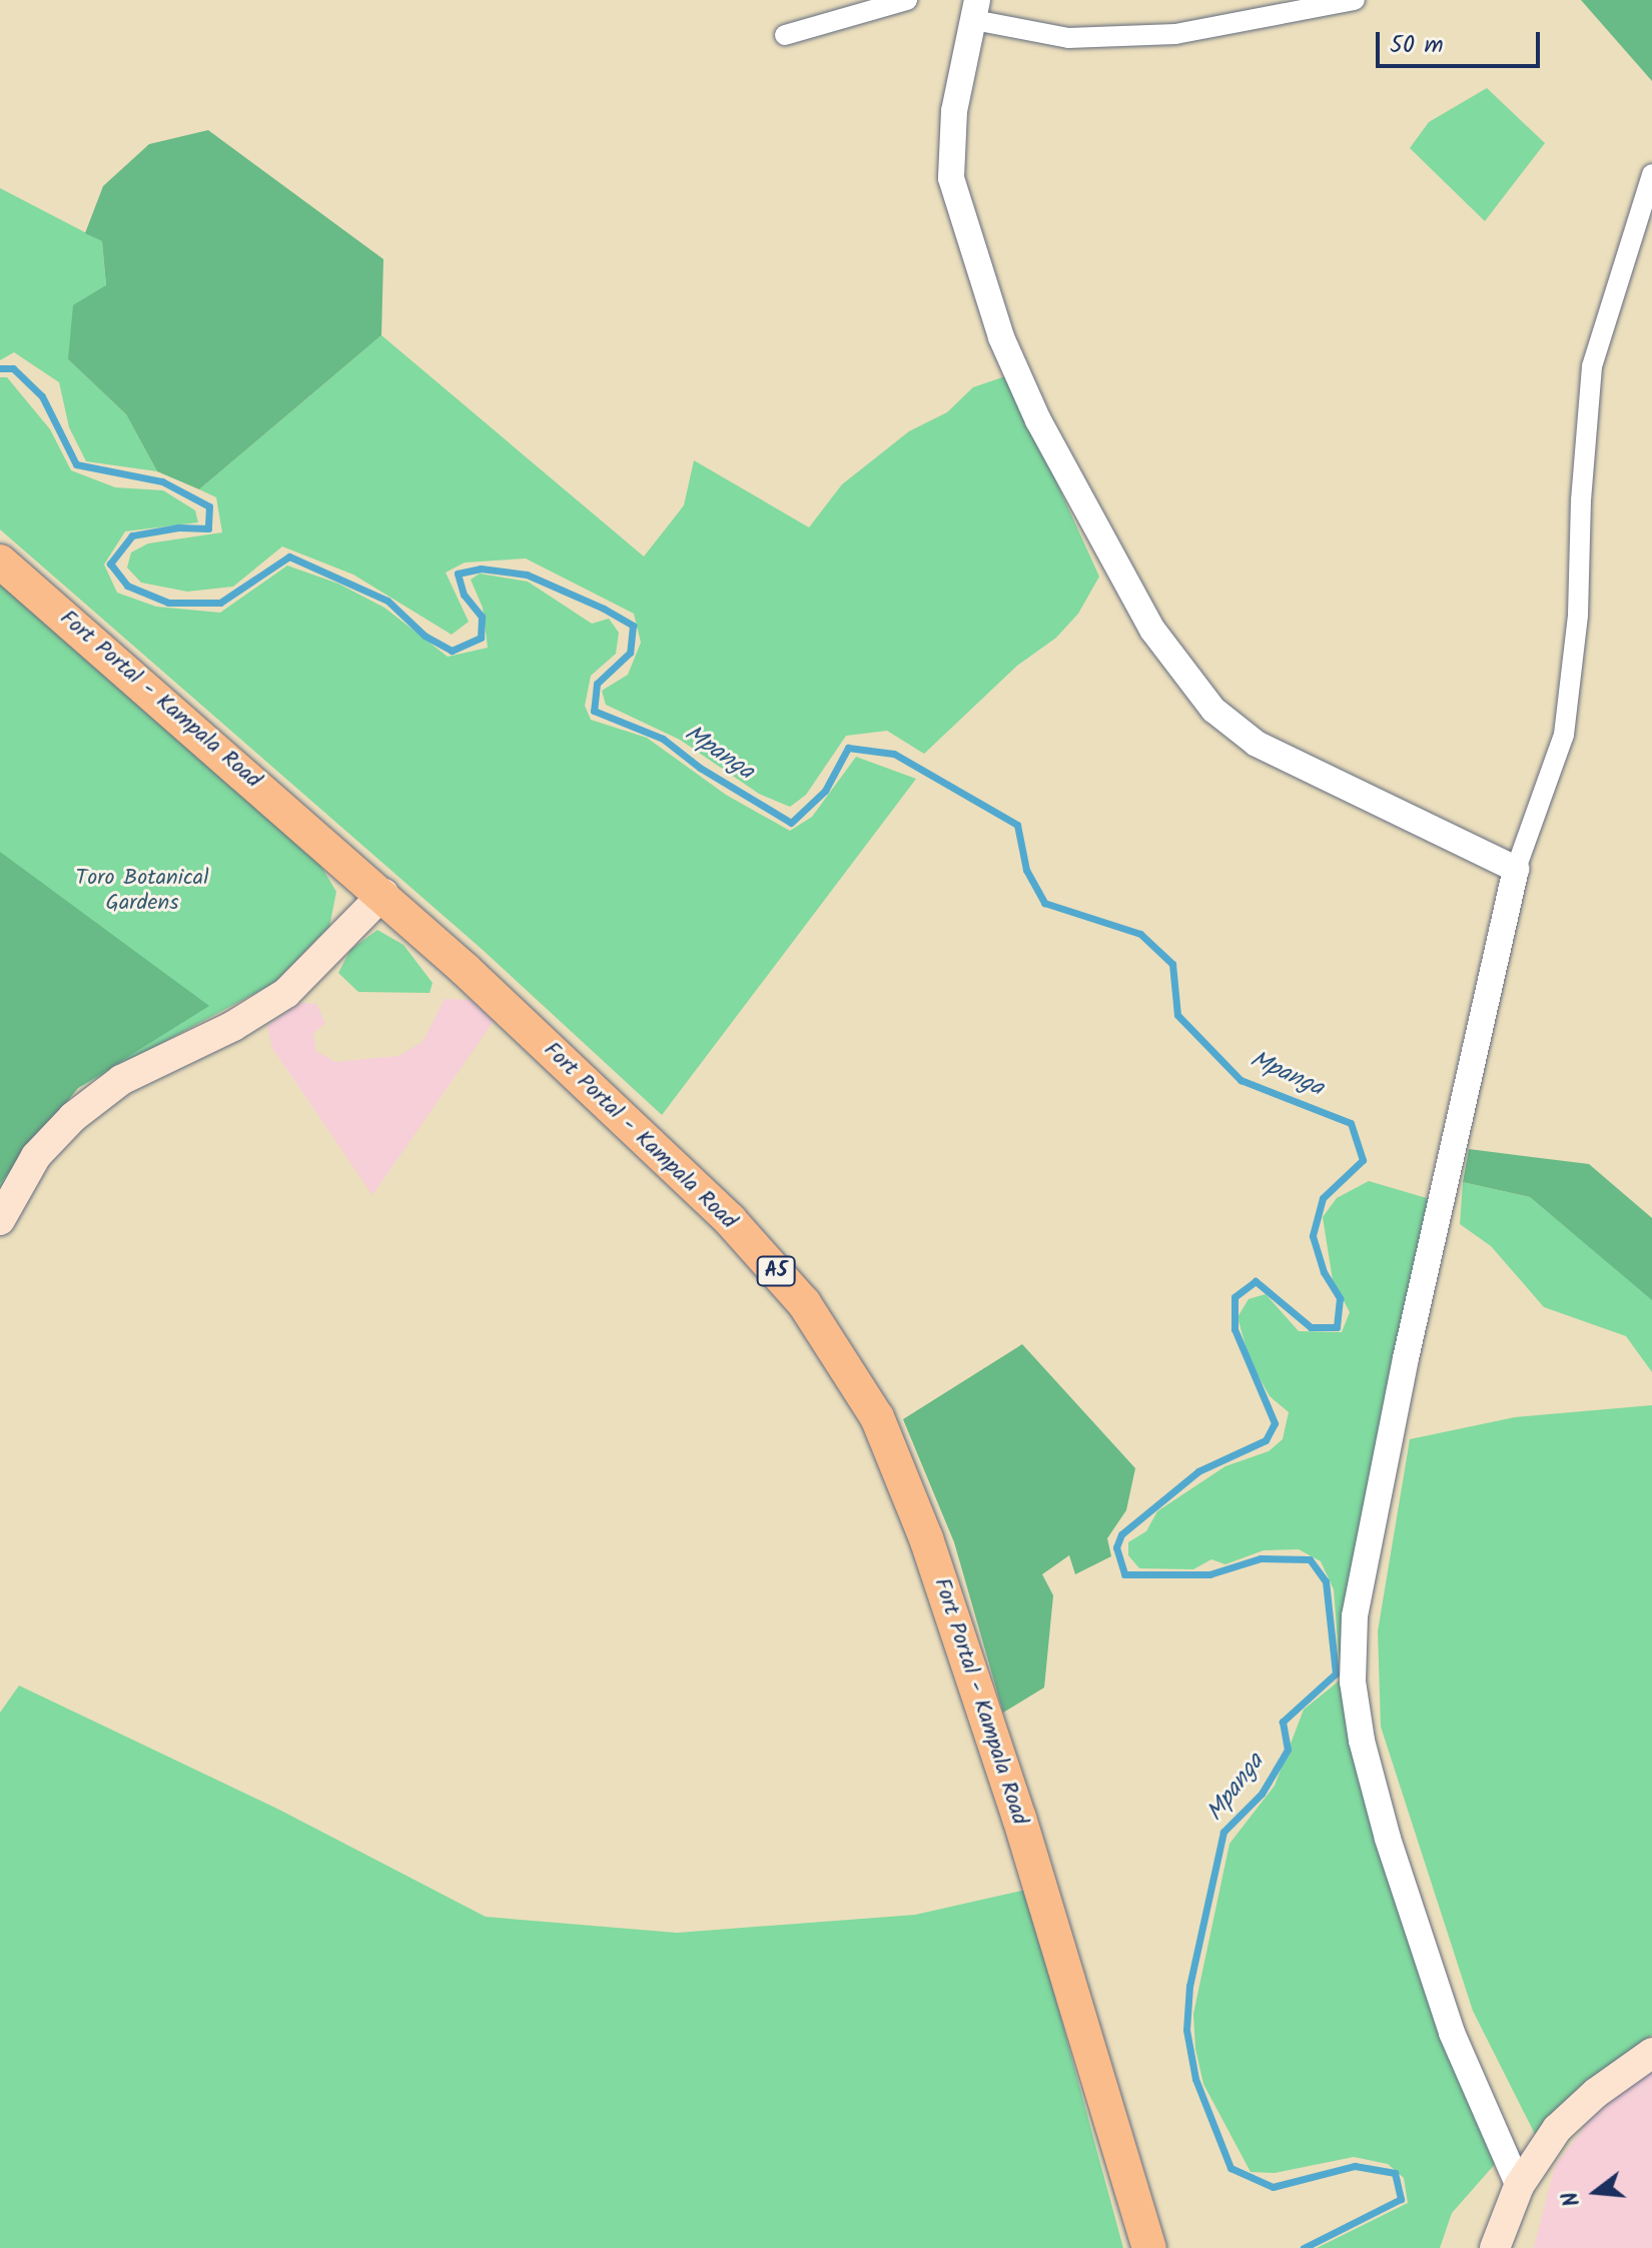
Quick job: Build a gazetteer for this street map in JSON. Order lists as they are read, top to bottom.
{
  "streets": {
    "highway": ["Fort Portal - Kampala Road", "A5"]
  },
  "water": ["Mpanga"],
  "parks": ["Toro Botanical Gardens"],
  "scale_bar": "50 m",
  "north": "left"
}
